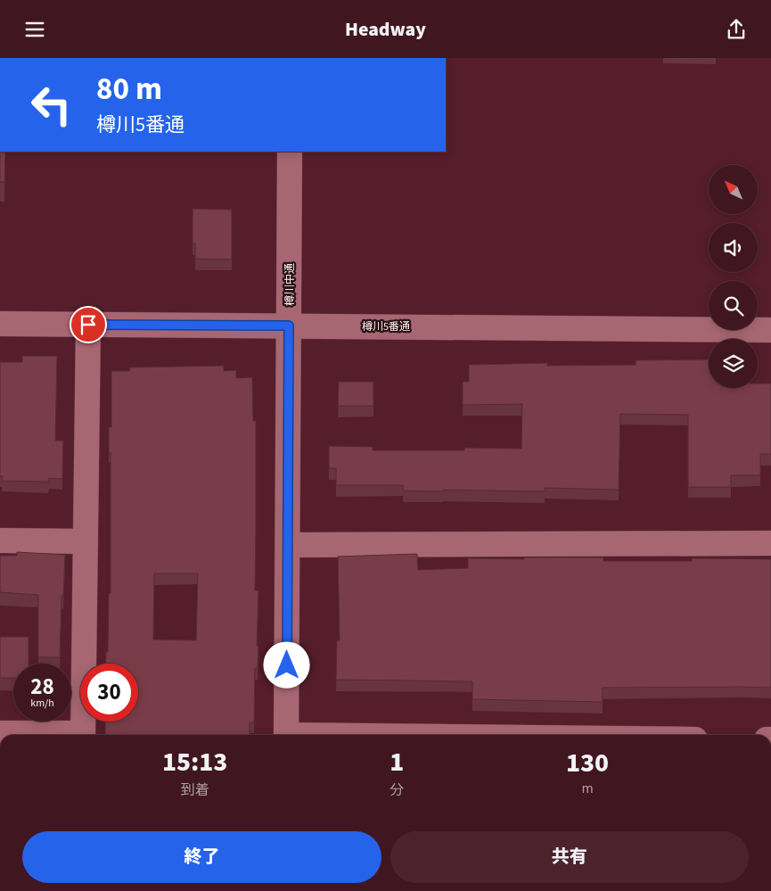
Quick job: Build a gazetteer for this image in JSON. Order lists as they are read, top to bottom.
{
  "streets": {
    "street": ["樽川中通", "樽川5番通"]
  },
  "crossings": [
    ["樽川中通", "樽川5番通"]
  ],
  "north": "top left",
  "page": {
    "header": "Headway",
    "turn": ["80 m", "樽川5番通"],
    "speed": "28 km/h",
    "limit": "30",
    "eta": [
      "15:13",
      "到着",
      "1",
      "分",
      "130",
      "m"
    ],
    "buttons": ["終了", "共有"]
  }
}
